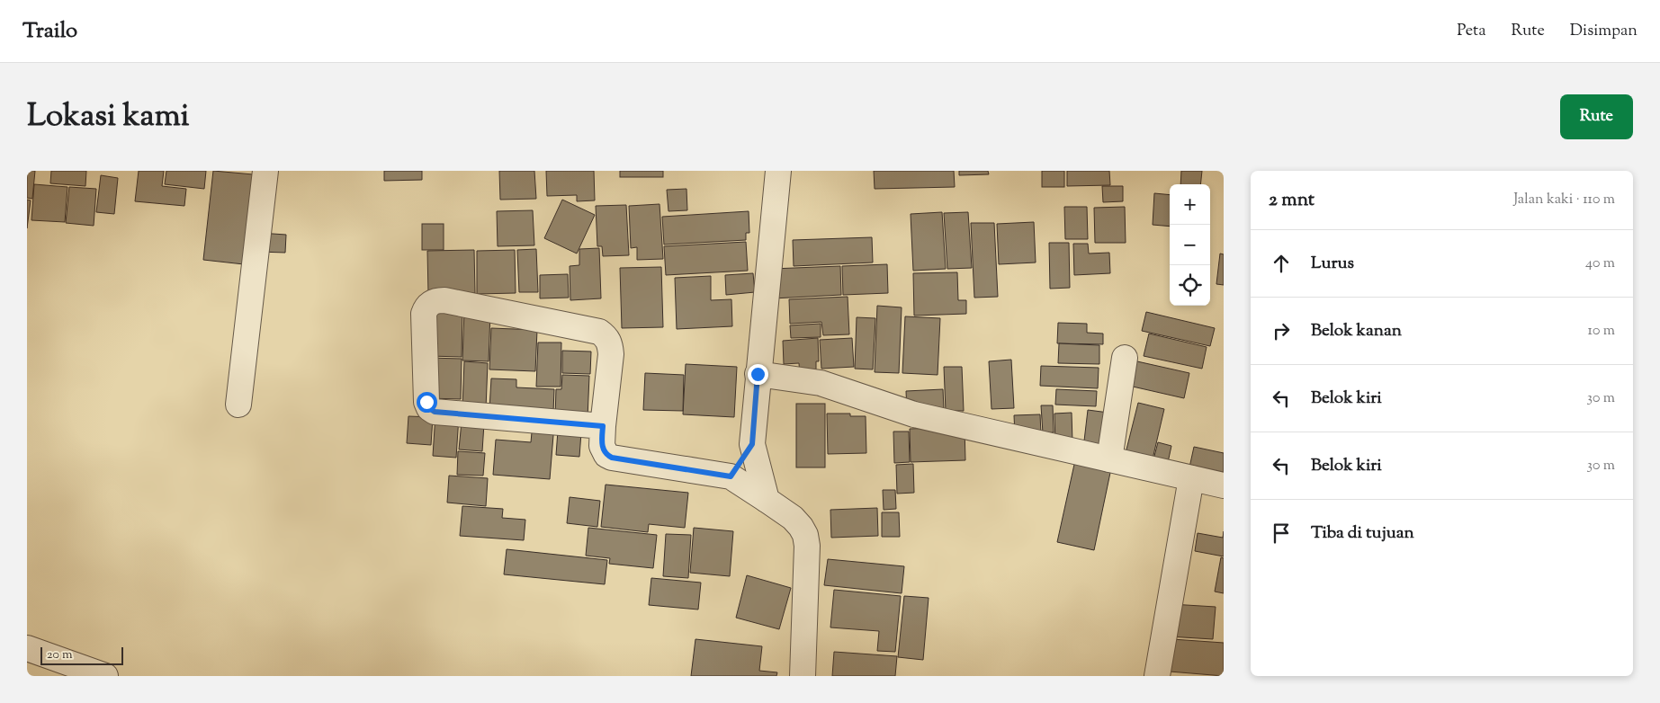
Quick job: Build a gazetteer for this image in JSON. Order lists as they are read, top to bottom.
{
  "scale_bar": "20 m",
  "page": {
    "header": "Trailo",
    "nav": ["Peta", "Rute", "Disimpan"],
    "title": "Lokasi kami",
    "buttons": "Rute",
    "heading": ["2 mnt", "Jalan kaki · 110 m"],
    "map_buttons": ["+", "−"],
    "list": [
      ["Lurus", "40 m"],
      ["Belok kanan", "10 m"],
      ["Belok kiri", "30 m"],
      ["Belok kiri", "30 m"],
      "Tiba di tujuan"
    ],
    "scale": "20 m"
  }
}
